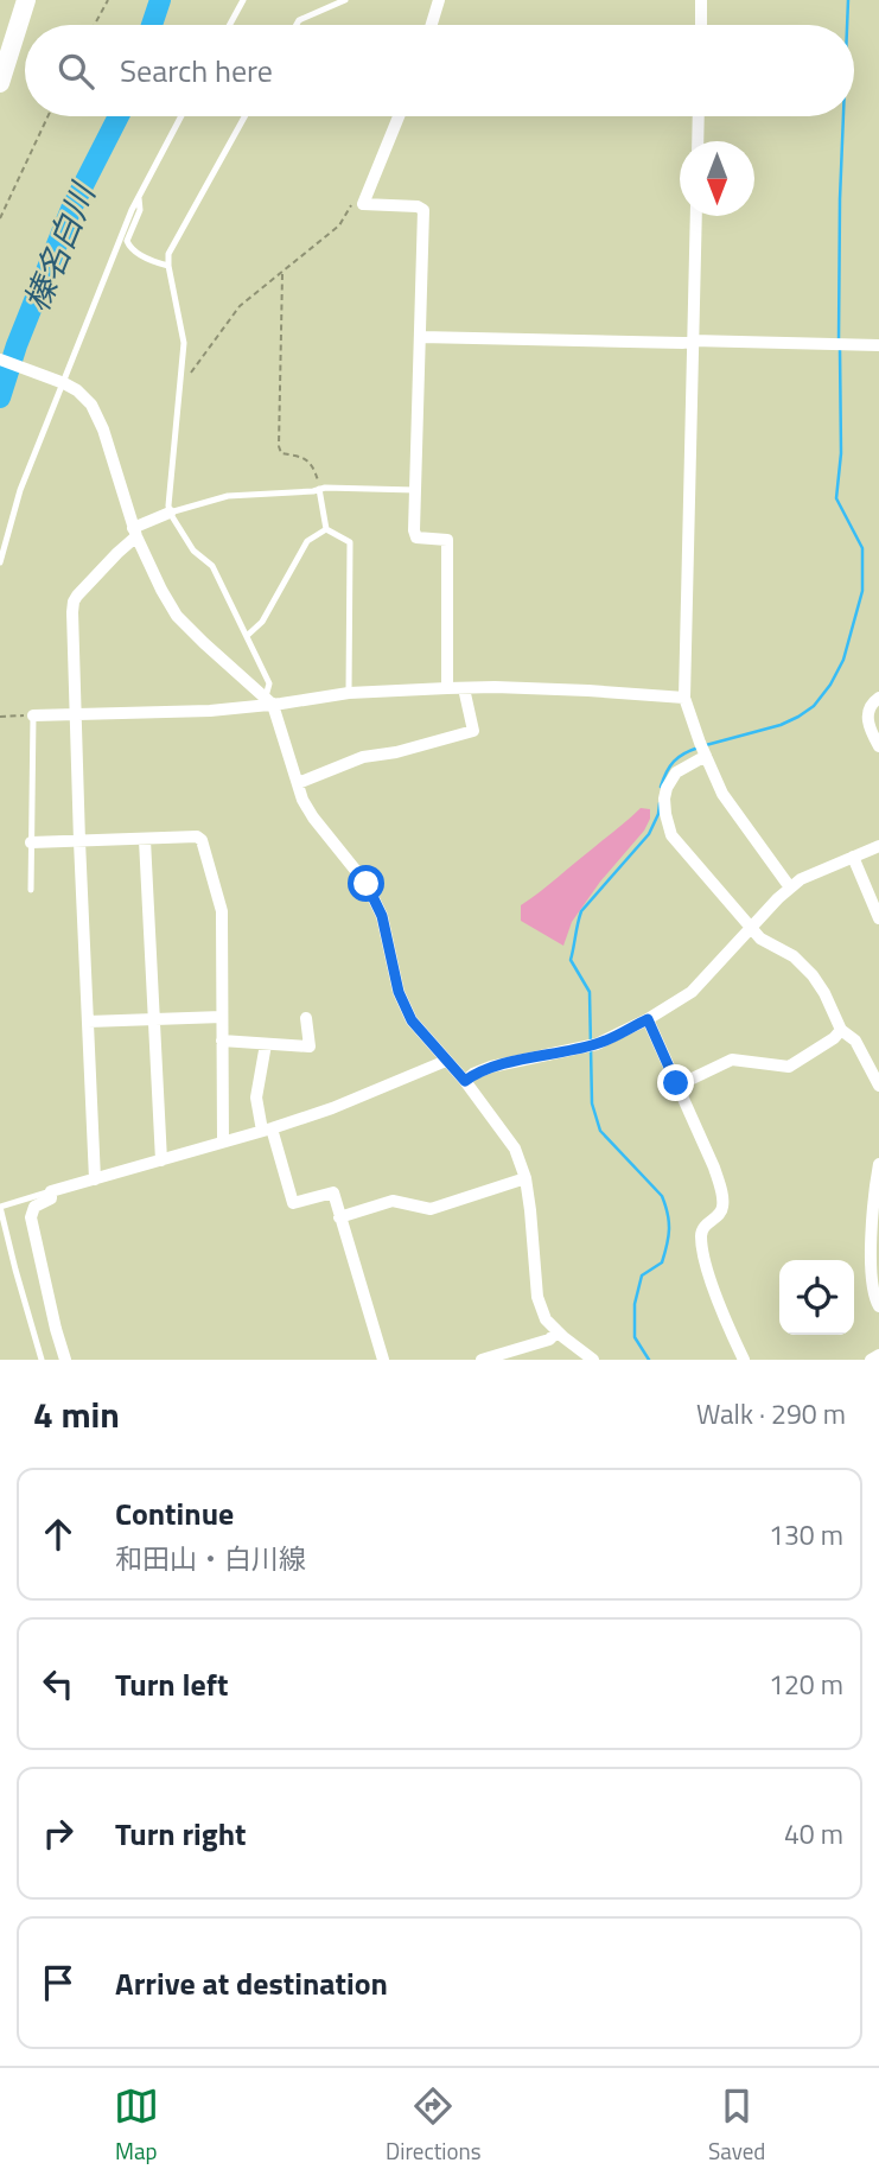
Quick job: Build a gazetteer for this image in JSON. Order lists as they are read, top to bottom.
{
  "water": ["榛名白川"],
  "north": "bottom",
  "page": {
    "search": "Search here",
    "heading": ["4 min", "Walk · 290 m"],
    "list": [
      ["Continue", "和田山・白川線", "130 m"],
      ["Turn left", "120 m"],
      ["Turn right", "40 m"],
      "Arrive at destination"
    ],
    "nav": ["Map", "Directions", "Saved"]
  }
}
